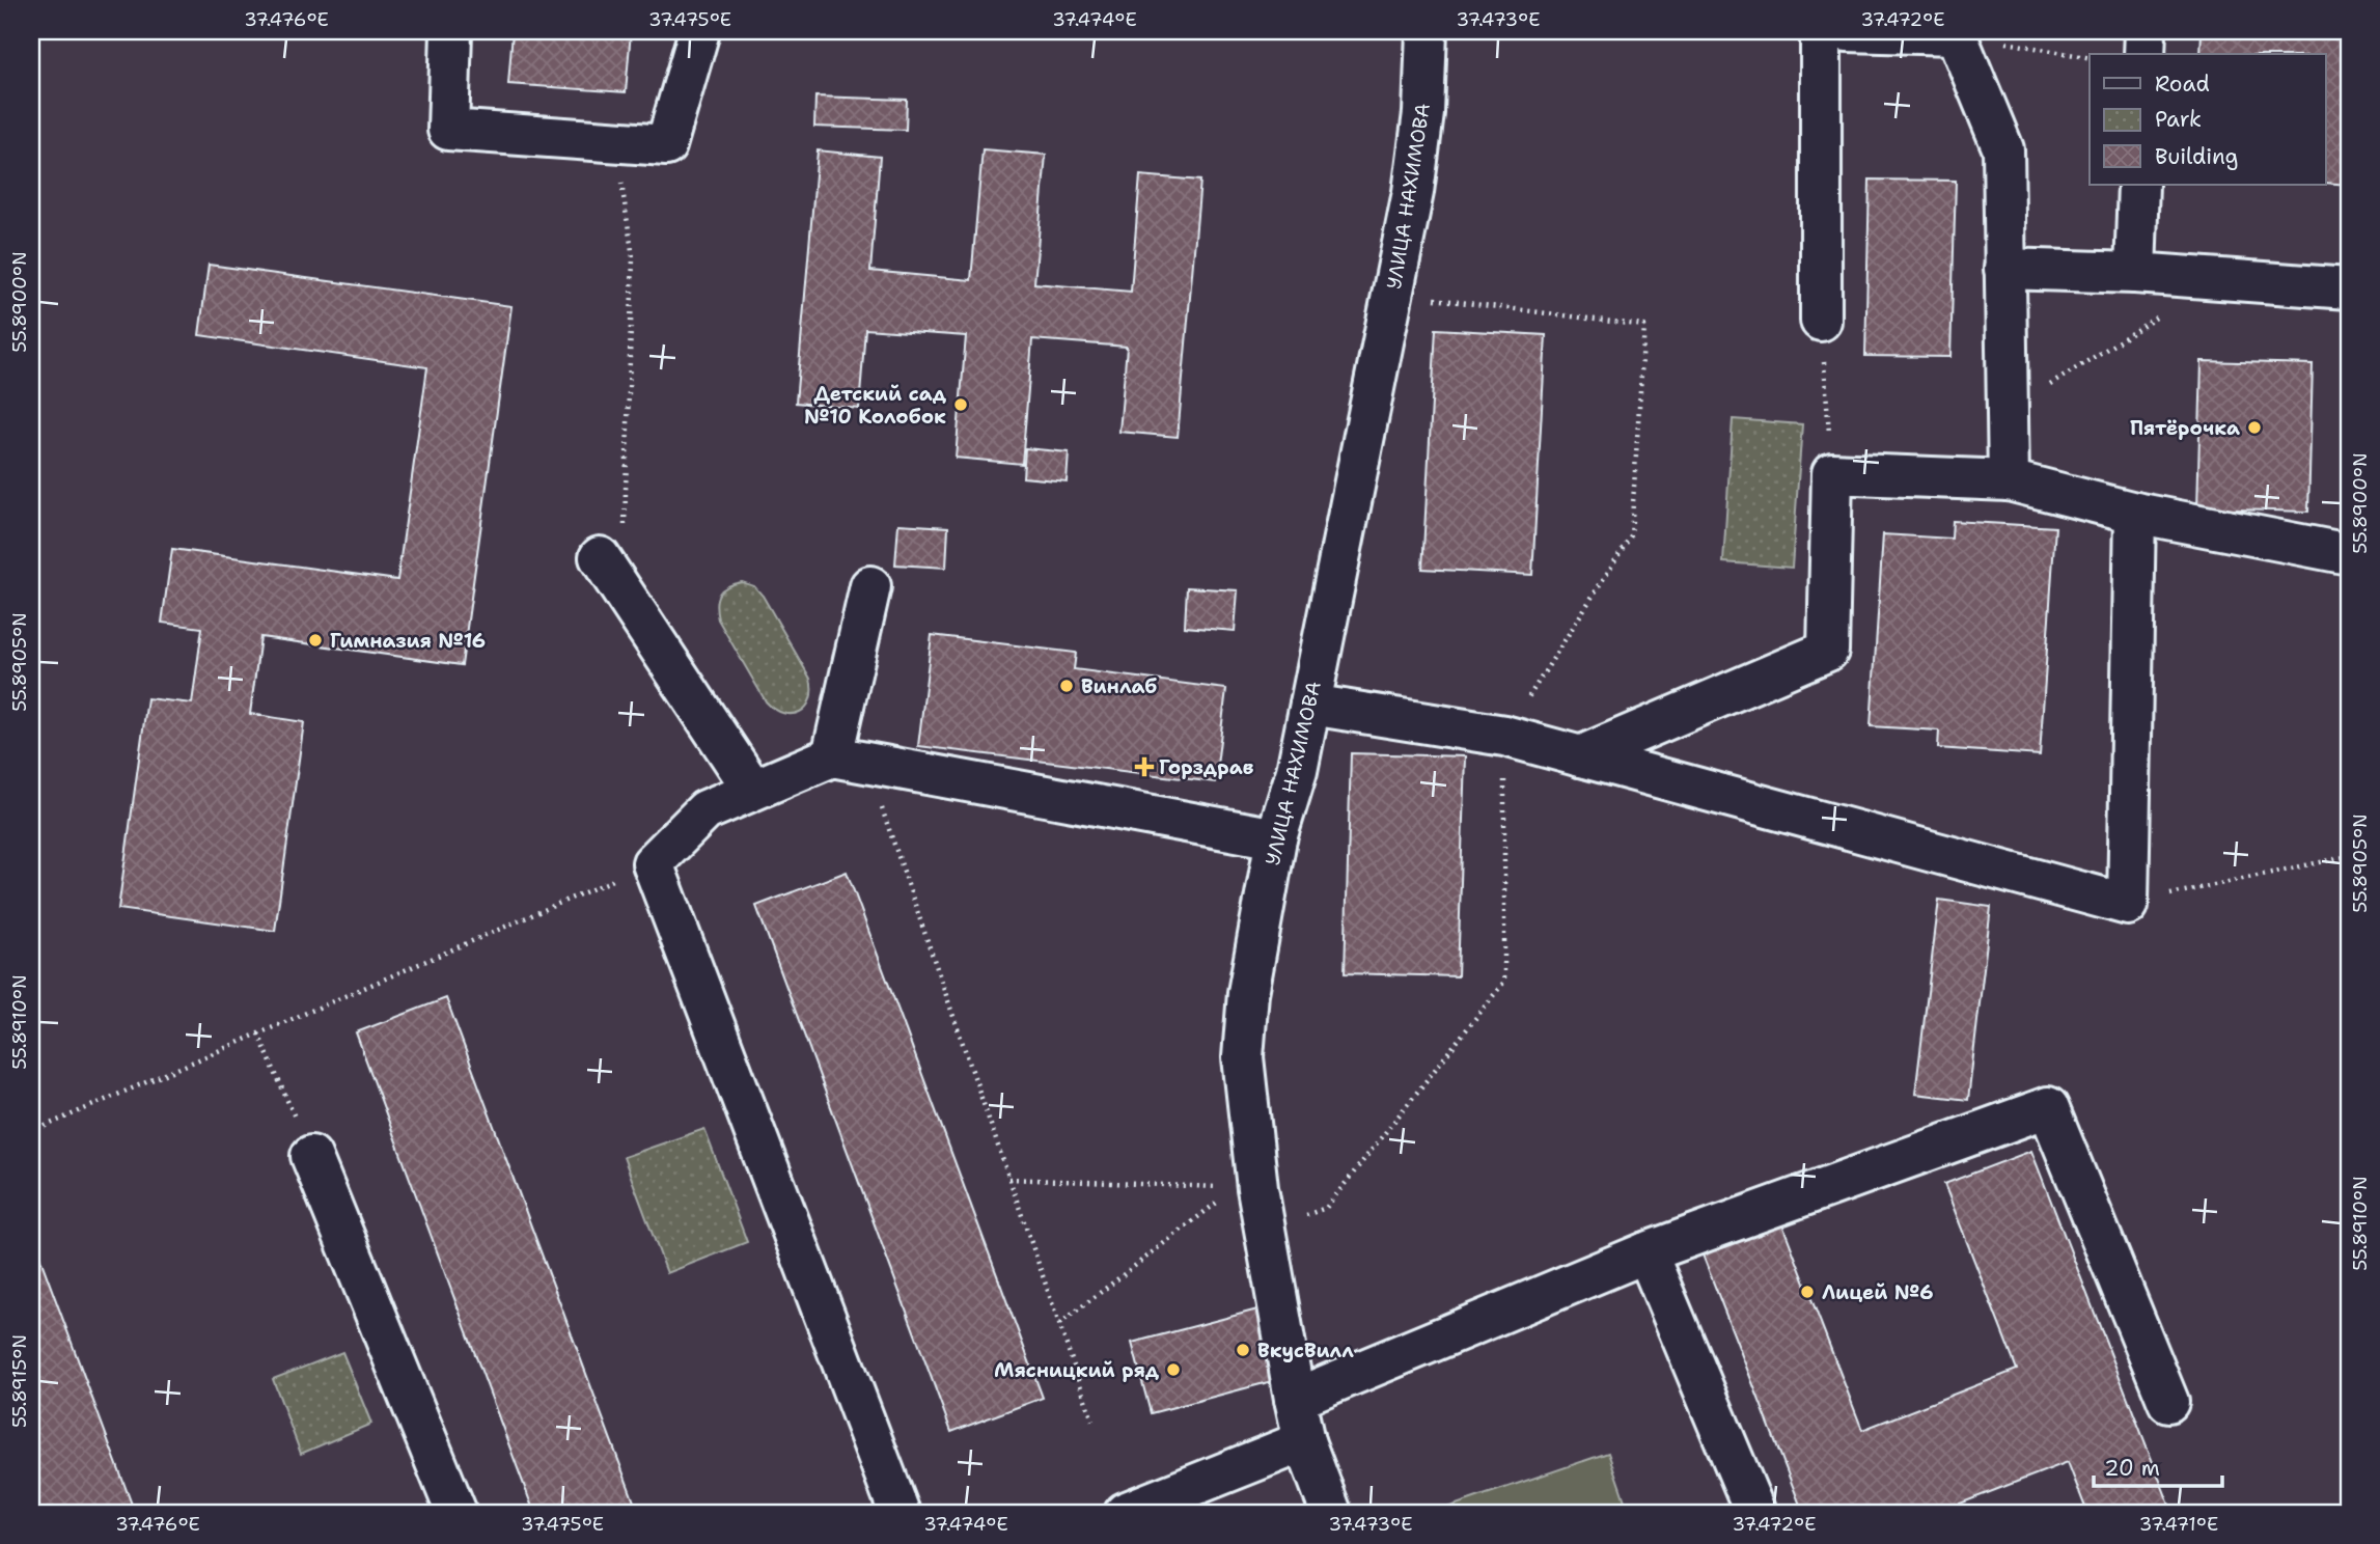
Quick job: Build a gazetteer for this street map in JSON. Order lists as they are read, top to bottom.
{
  "streets": {
    "street": ["УЛИЦА НАХИМОВА"]
  },
  "places": {
    "other": [
      "Детский сад №10 Колобок",
      "Пятёрочка",
      "Гимназия №16",
      "Винлаб",
      "Лицей №6",
      "ВкусВилл",
      "Мясницкий ряд"
    ],
    "health": ["Горздрав"]
  },
  "legend": ["Road", "Park", "Building"],
  "scale_bar": "20 m",
  "coordinates": [
    "37.476°E",
    "37.475°E",
    "37.474°E",
    "37.473°E",
    "37.472°E",
    "55.8900°N",
    "55.8905°N",
    "55.8910°N",
    "55.8915°N",
    "37.471°E"
  ]
}
